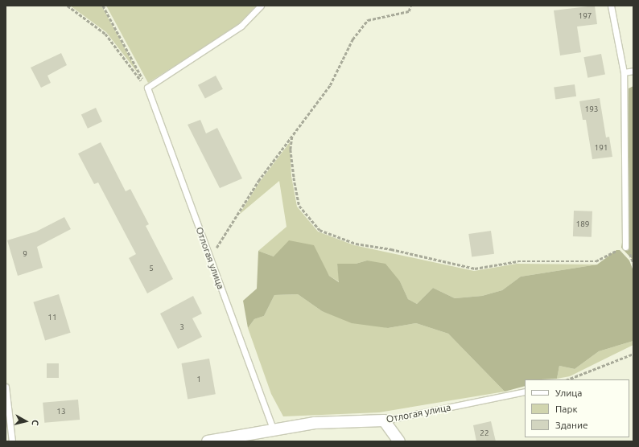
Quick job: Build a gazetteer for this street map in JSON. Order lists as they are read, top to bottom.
{
  "streets": {
    "street": ["Отлогая улица"]
  },
  "house_numbers": [
    "197",
    "193",
    "191",
    "189",
    "9",
    "5",
    "11",
    "3",
    "1",
    "13",
    "22"
  ],
  "legend": ["Улица", "Парк", "Здание"],
  "north": "right"
}
